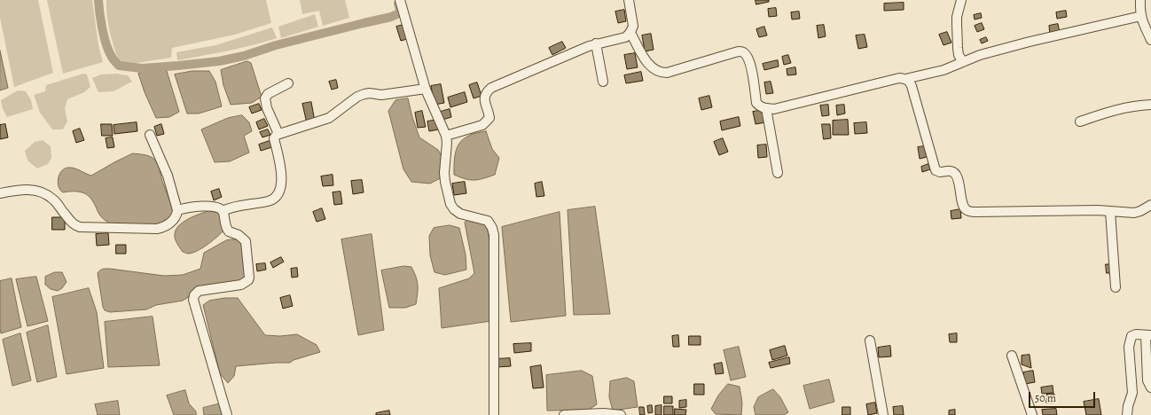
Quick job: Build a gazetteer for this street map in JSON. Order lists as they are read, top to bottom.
{
  "scale_bar": "50 m"
}
